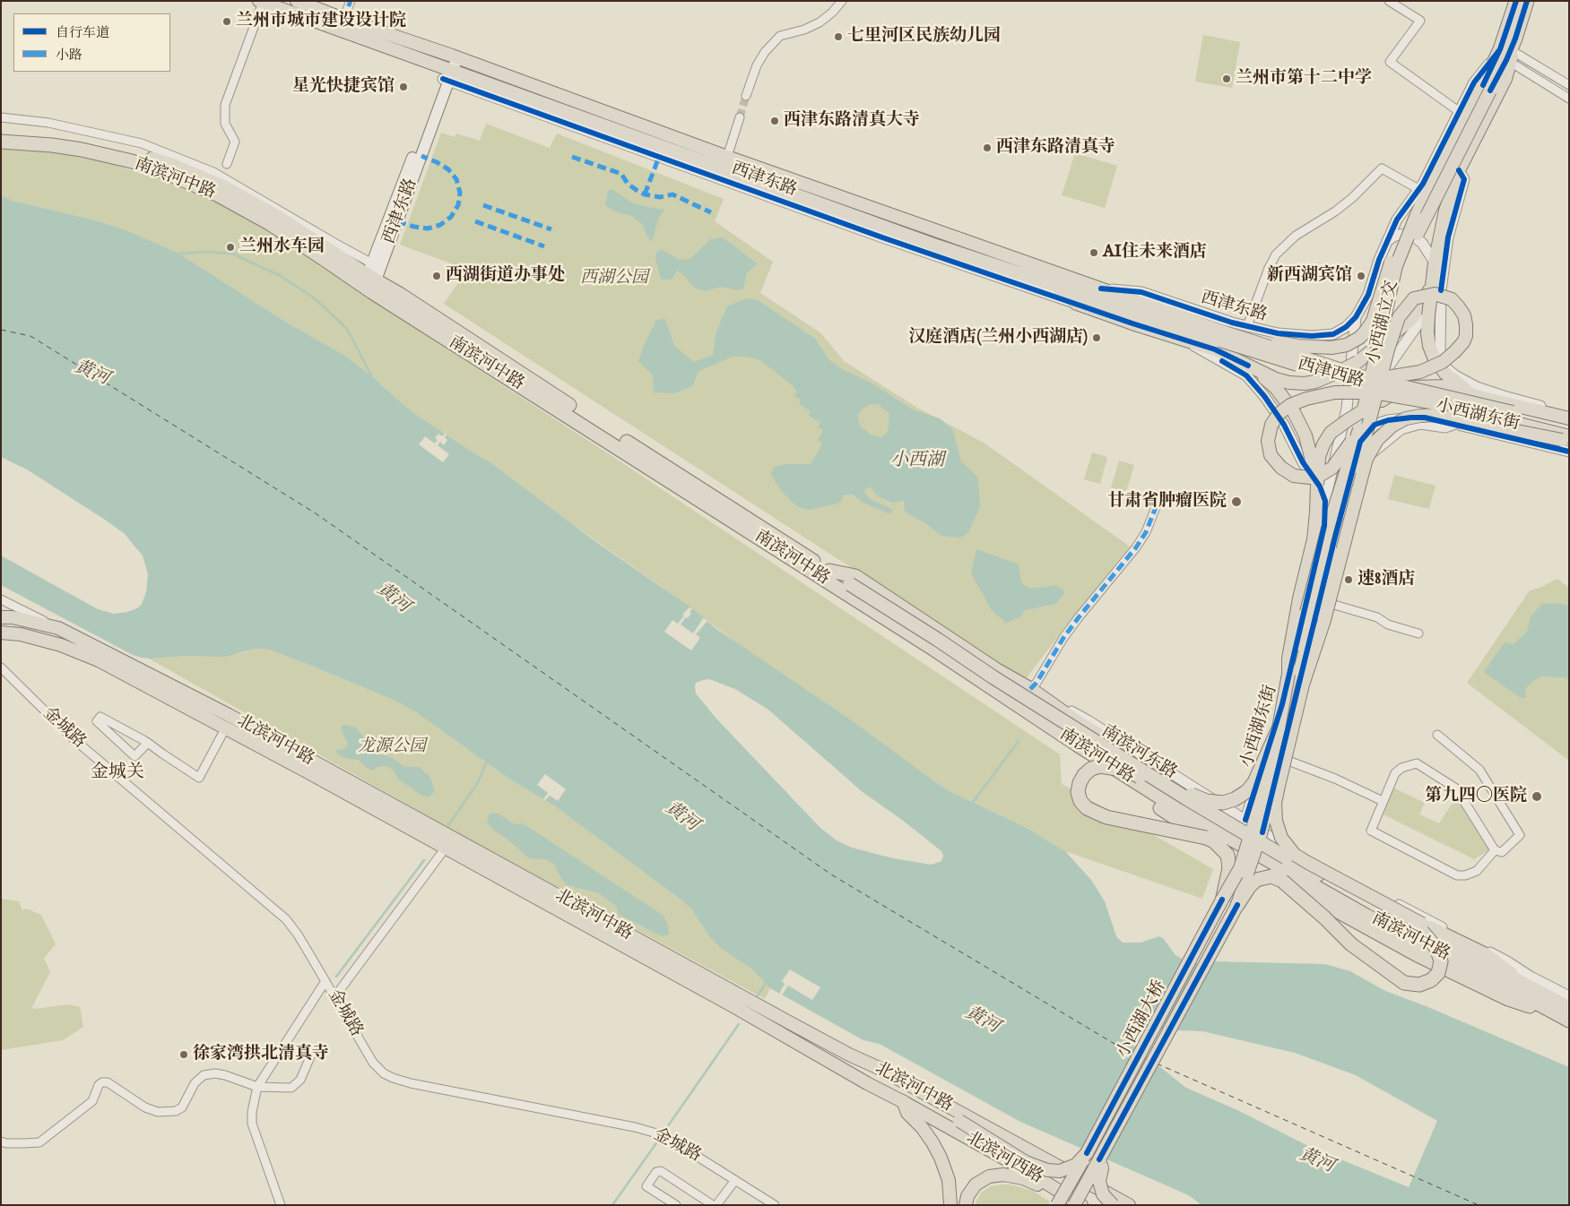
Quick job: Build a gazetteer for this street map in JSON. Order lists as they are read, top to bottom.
{
  "streets": {
    "highway": ["南滨河中路"],
    "main road": [
      "西津东路",
      "小西湖立交",
      "西津西路",
      "北滨河中路",
      "小西湖大桥",
      "北滨河西路"
    ],
    "street": ["小西湖东街", "金城路", "南滨河东路"]
  },
  "crossings": [
    ["南滨河中路", "西津东路"],
    ["南滨河中路", "小西湖东街"],
    ["南滨河中路", "南滨河东路"],
    ["西津东路", "西津西路"],
    ["小西湖立交", "小西湖东街"],
    ["小西湖立交", "小西湖大桥"],
    ["小西湖东街", "南滨河东路"],
    ["北滨河中路", "北滨河西路"]
  ],
  "districts": ["金城关"],
  "water": ["黄河", "小西湖"],
  "parks": ["西湖公园", "龙源公园"],
  "places": [
    "兰州市城市建设设计院",
    "七里河区民族幼儿园",
    "兰州市第十二中学",
    "星光快捷宾馆",
    "西津东路清真大寺",
    "西津东路清真寺",
    "兰州水车园",
    "AI住未来酒店",
    "西湖街道办事处",
    "新西湖宾馆",
    "汉庭酒店(兰州小西湖店)",
    "甘肃省肿瘤医院",
    "速8酒店",
    "第九四〇医院",
    "徐家湾拱北清真寺"
  ],
  "legend": ["自行车道", "小路"]
}
